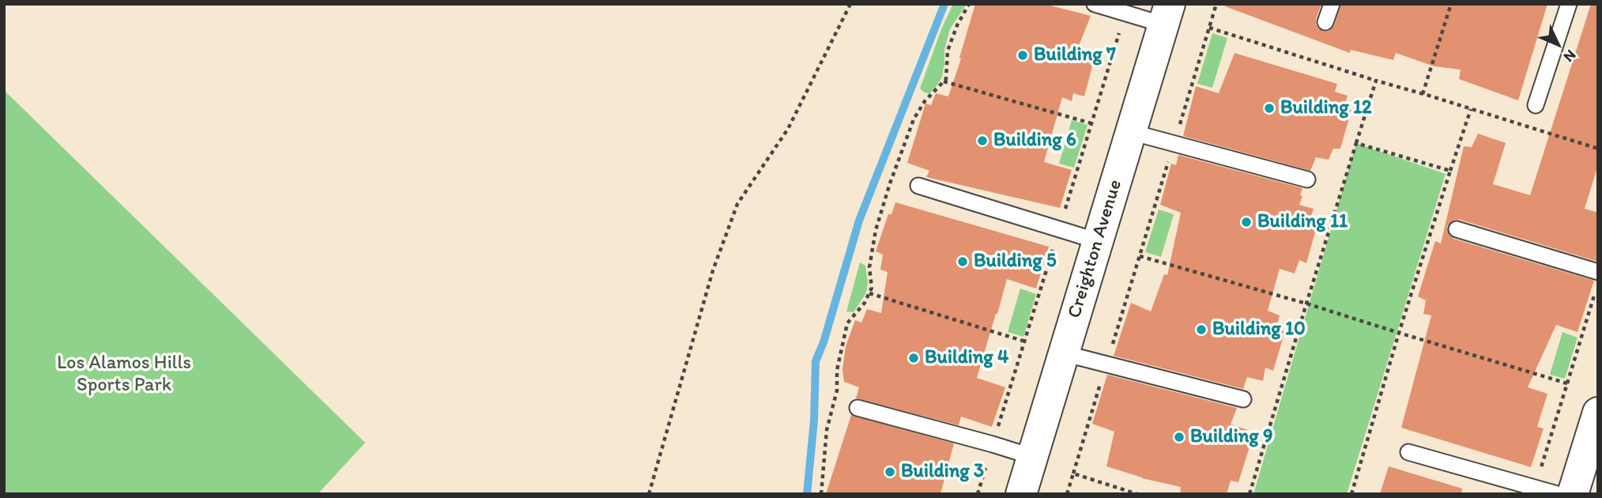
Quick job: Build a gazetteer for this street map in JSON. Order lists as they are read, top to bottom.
{
  "streets": {
    "street": ["Creighton Avenue"]
  },
  "parks": ["Los Alamos Hills Sports Park"],
  "places": [
    "Building 7",
    "Building 12",
    "Building 6",
    "Building 11",
    "Building 5",
    "Building 10",
    "Building 4",
    "Building 9",
    "Building 3"
  ],
  "north": "bottom right"
}
